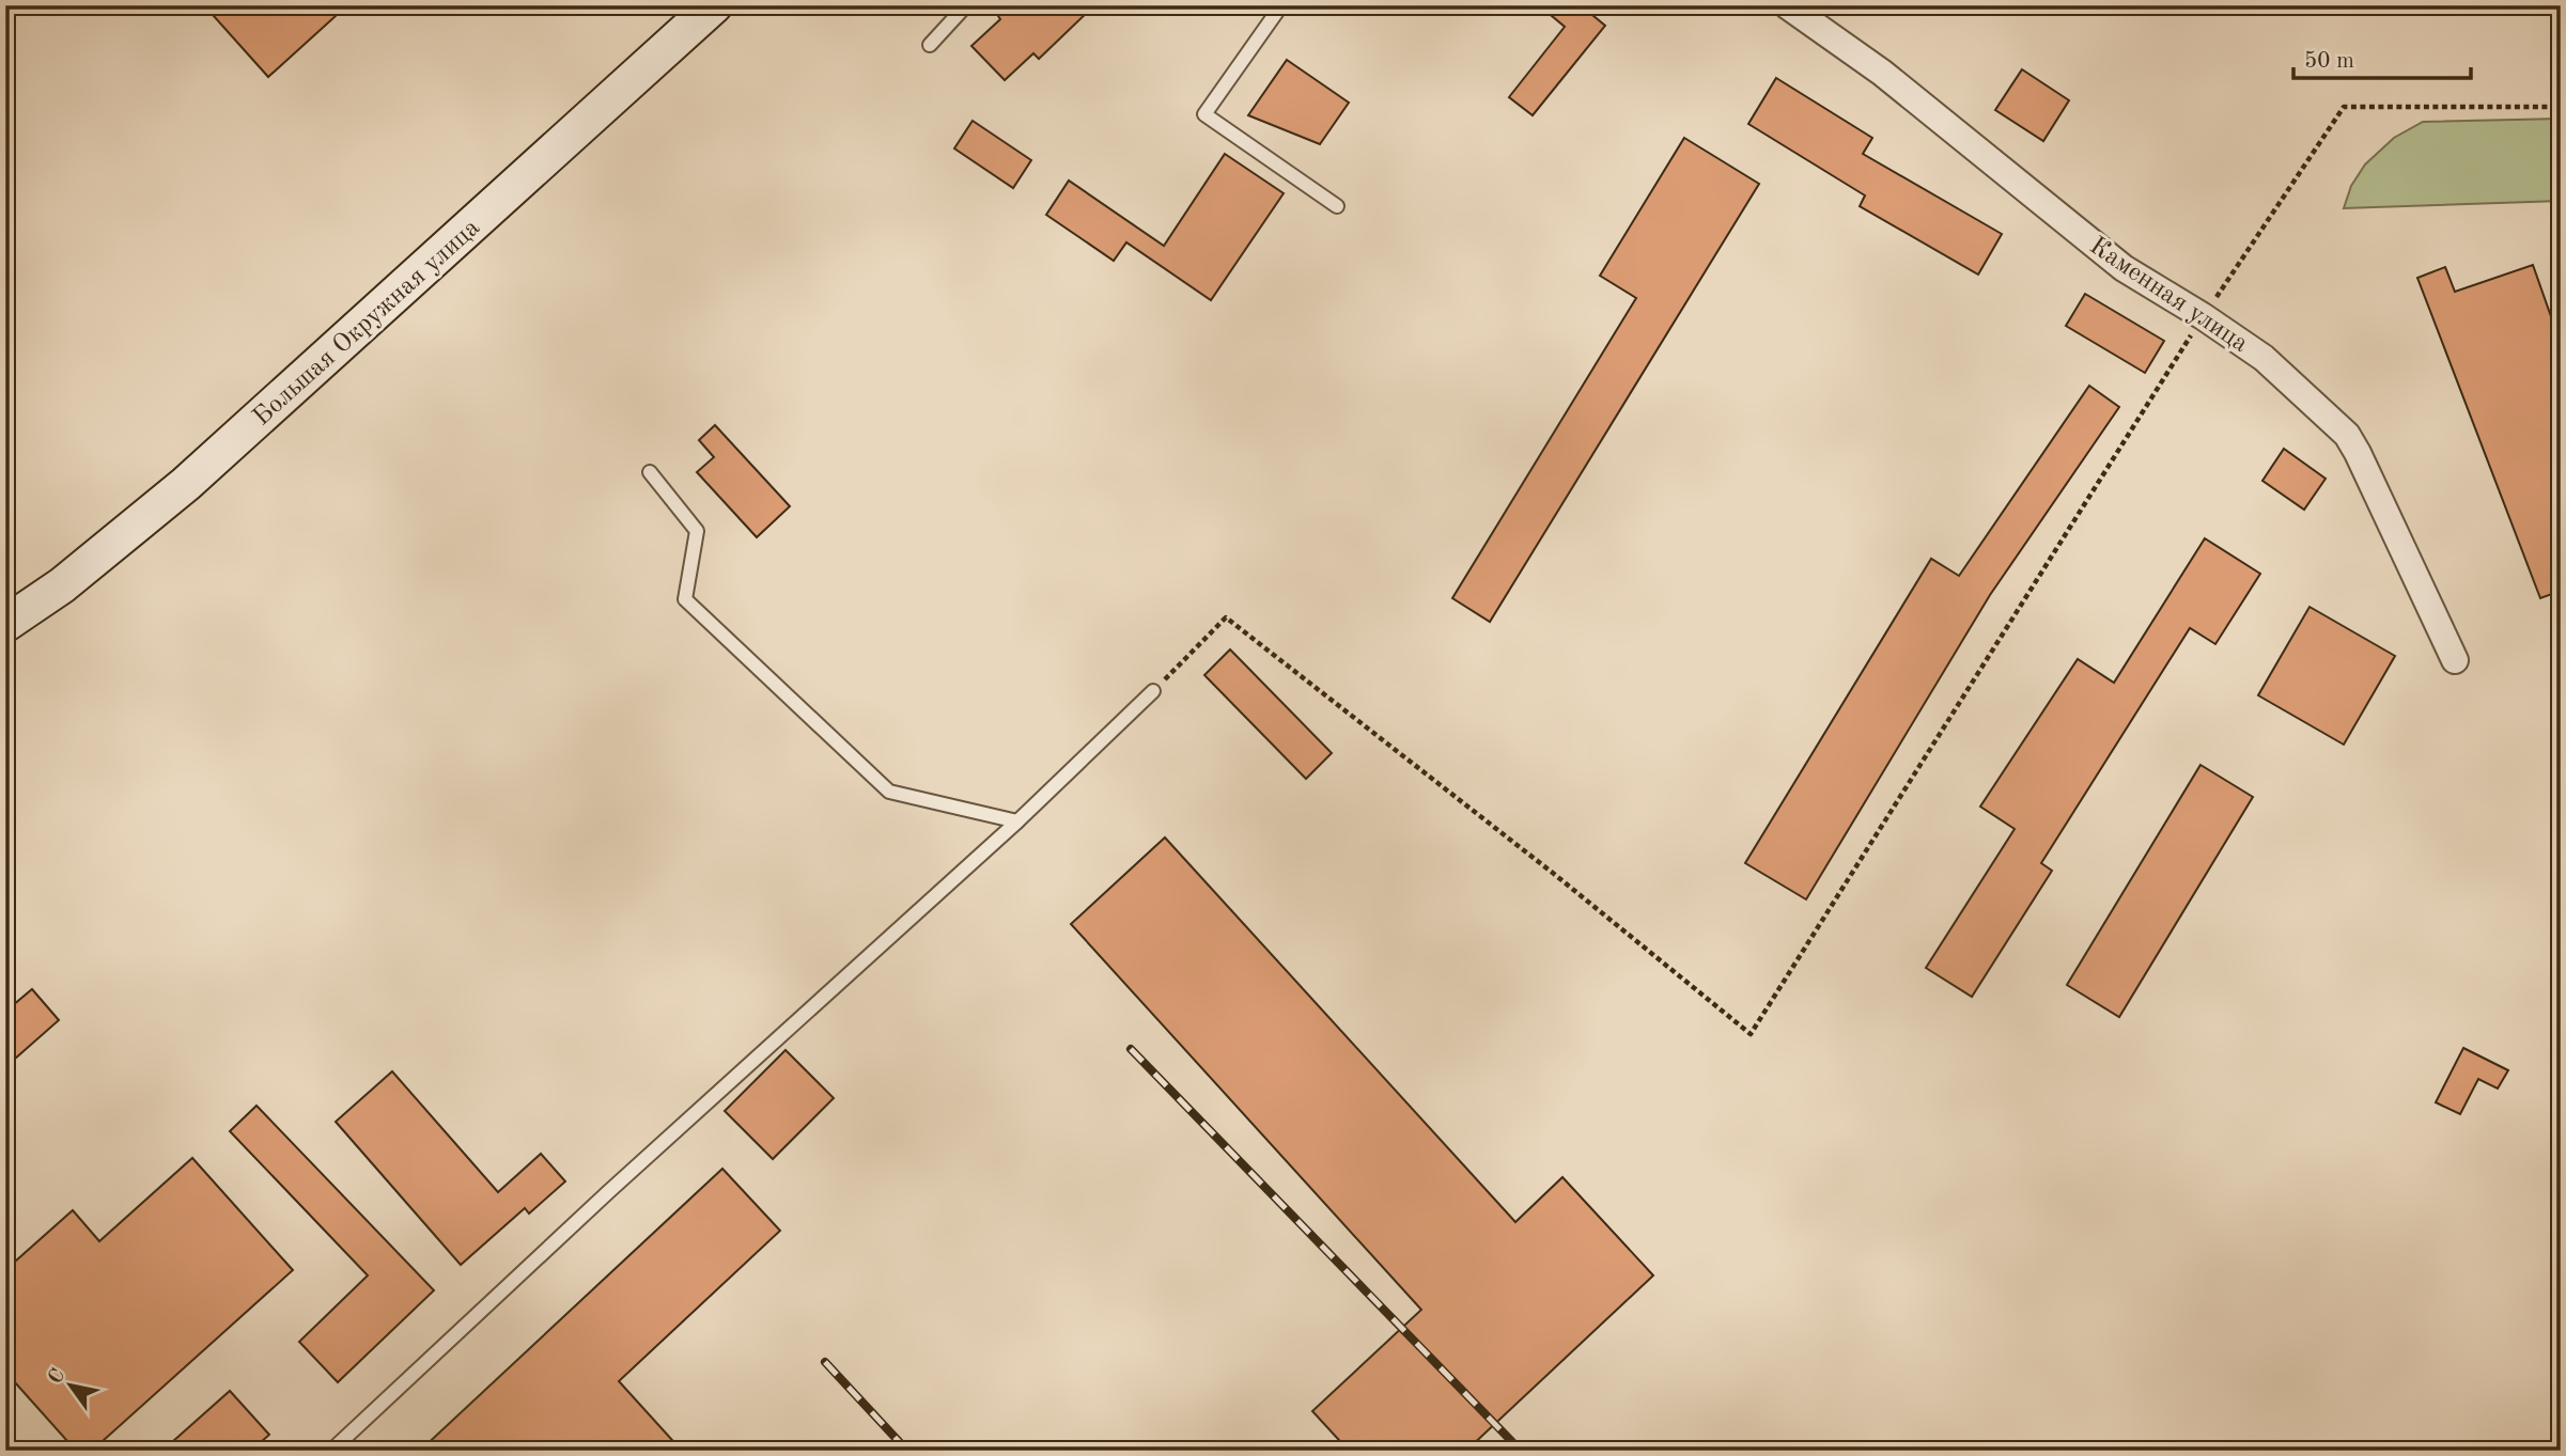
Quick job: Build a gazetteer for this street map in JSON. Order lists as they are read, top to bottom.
{
  "streets": {
    "main road": ["Большая Окружная улица"],
    "street": ["Каменная улица"]
  },
  "scale_bar": "50 m",
  "north": "top left"
}
